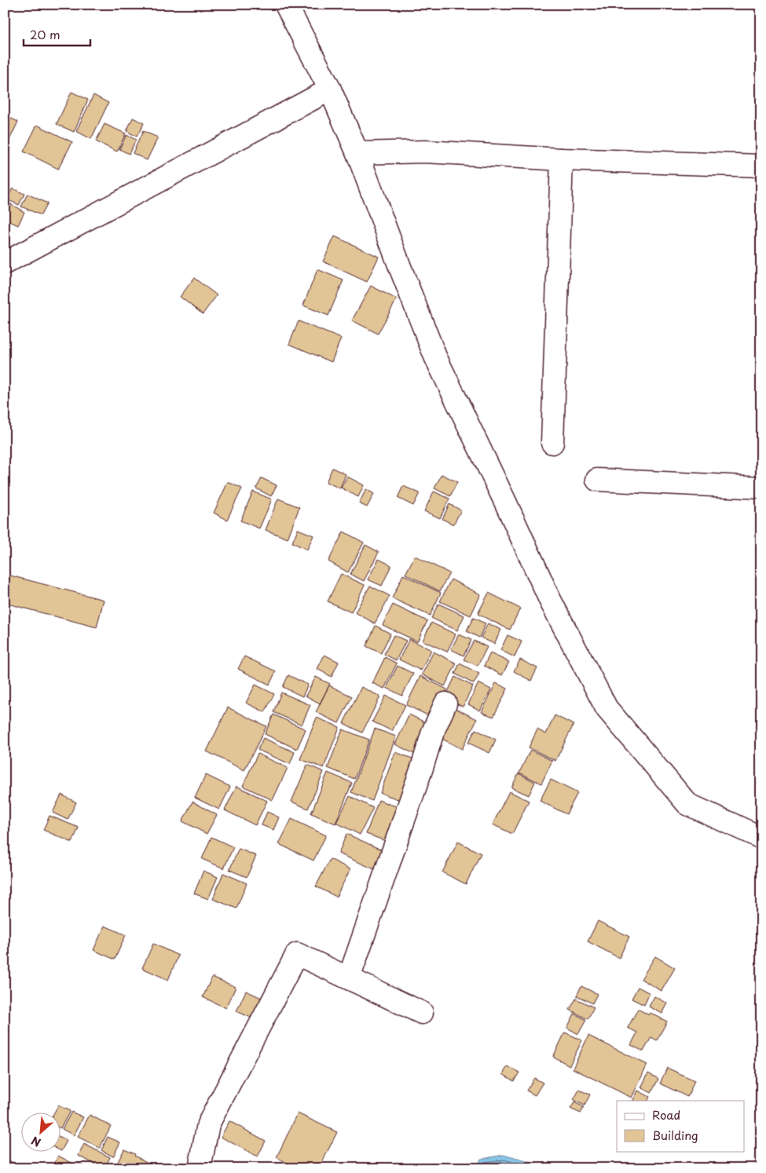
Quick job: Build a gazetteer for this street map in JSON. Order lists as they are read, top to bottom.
{
  "legend": ["Road", "Building"],
  "scale_bar": "20 m",
  "north": "bottom left"
}
